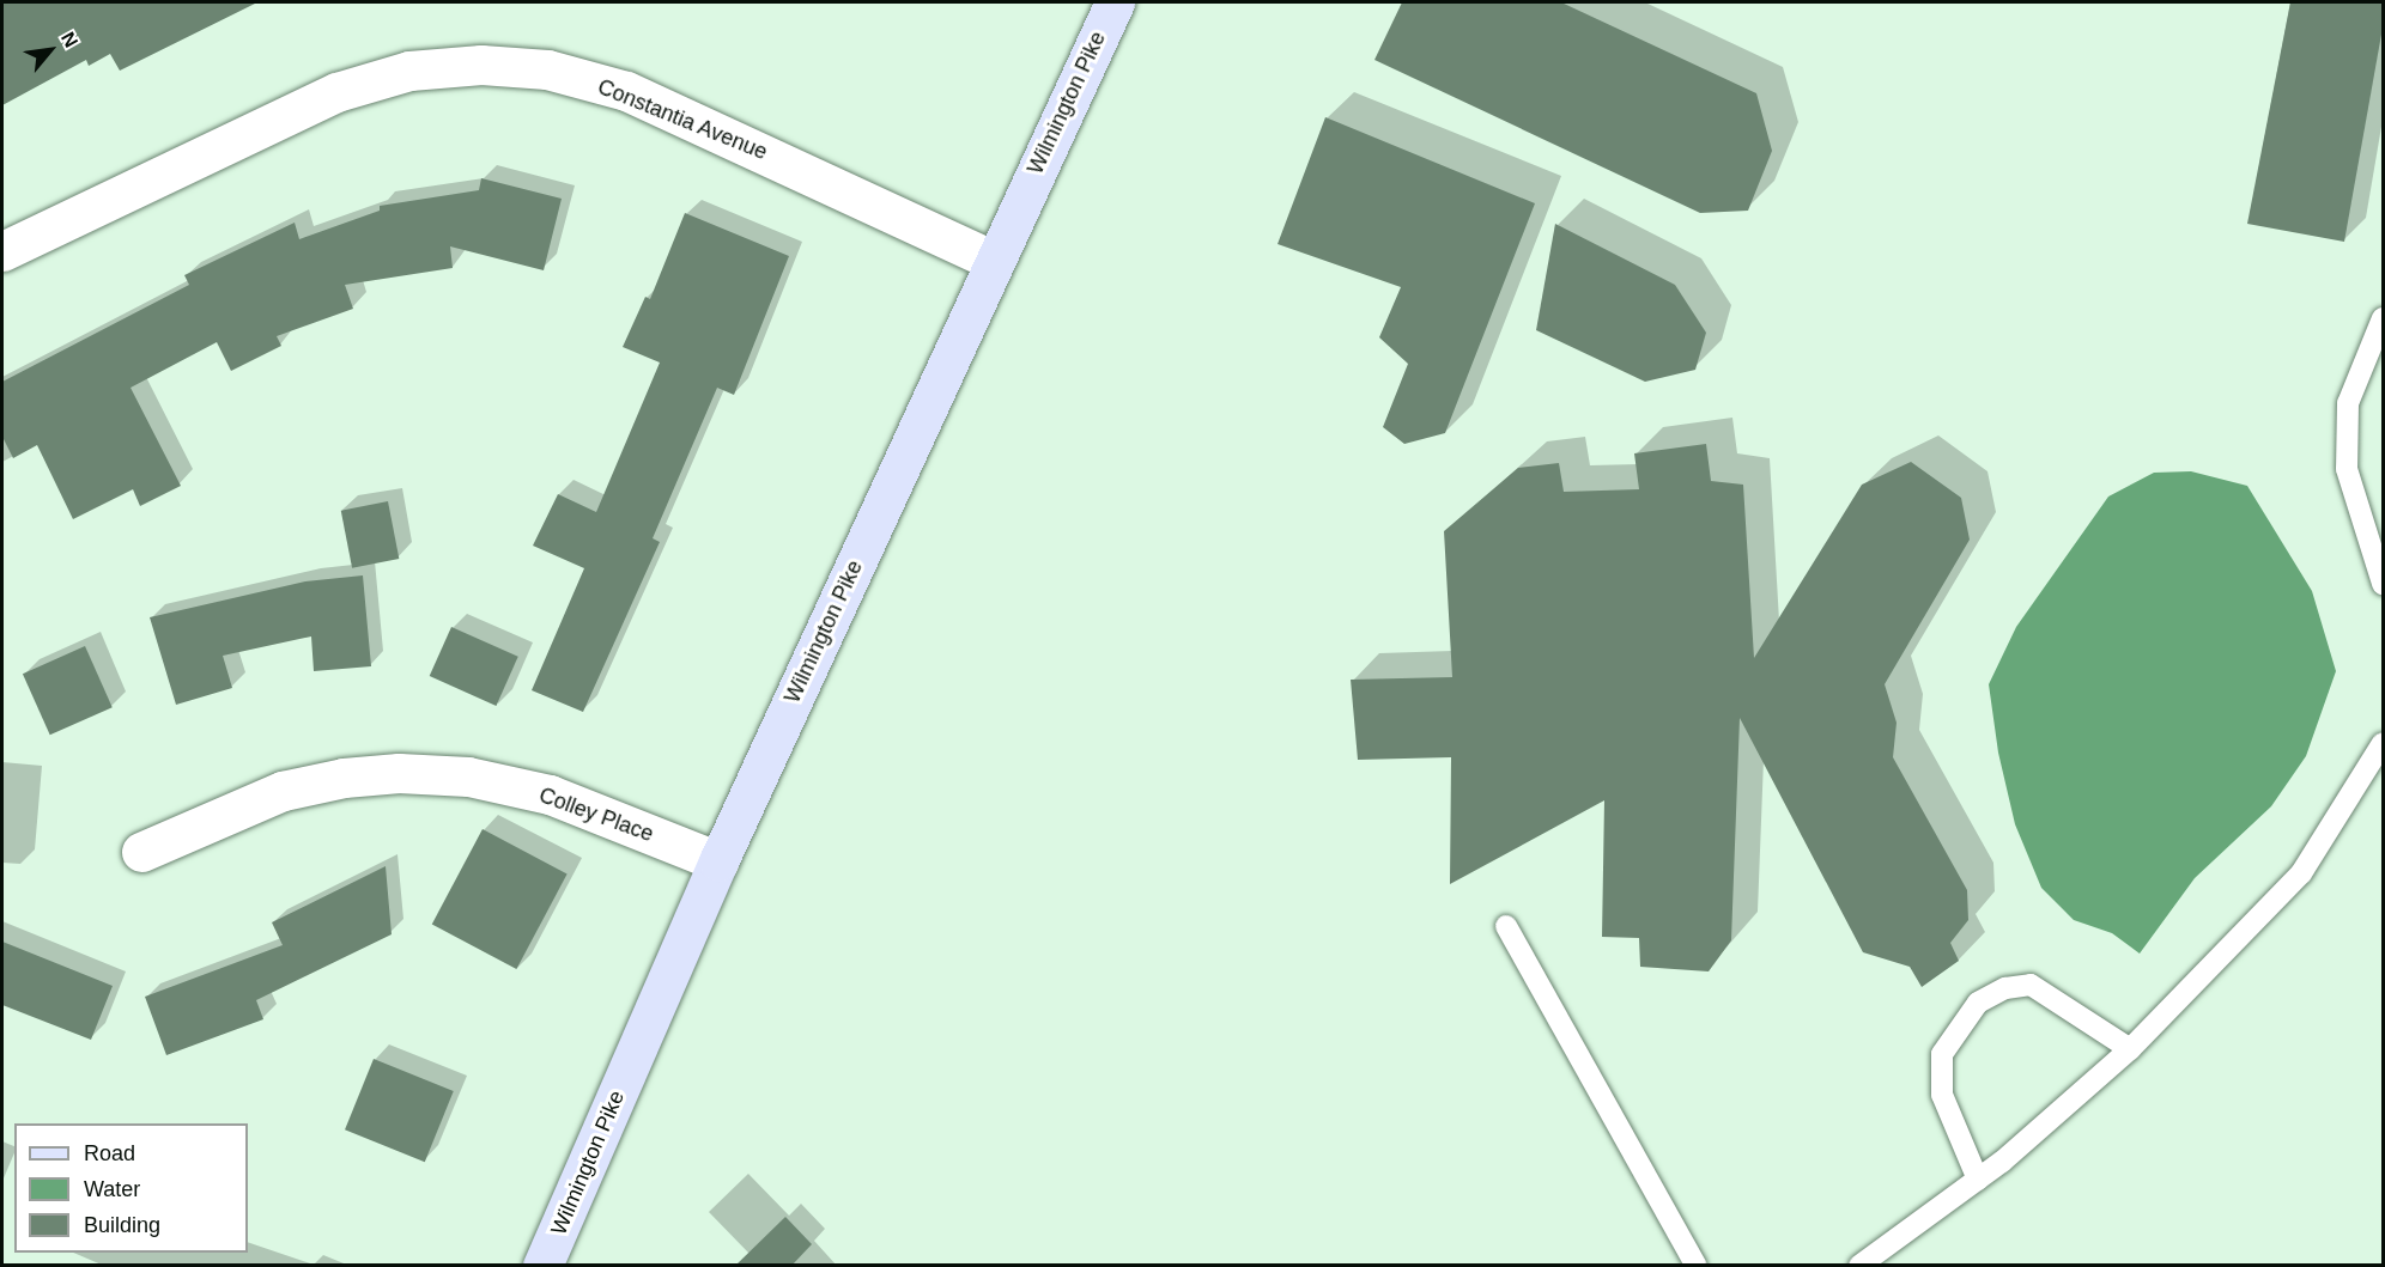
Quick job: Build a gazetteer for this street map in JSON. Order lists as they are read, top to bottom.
{
  "streets": {
    "main road": ["Wilmington Pike"],
    "street": ["Constantia Avenue", "Colley Place"]
  },
  "crossings": [
    ["Wilmington Pike", "Constantia Avenue"],
    ["Wilmington Pike", "Colley Place"]
  ],
  "legend": ["Road", "Water", "Building"],
  "north": "top right"
}
